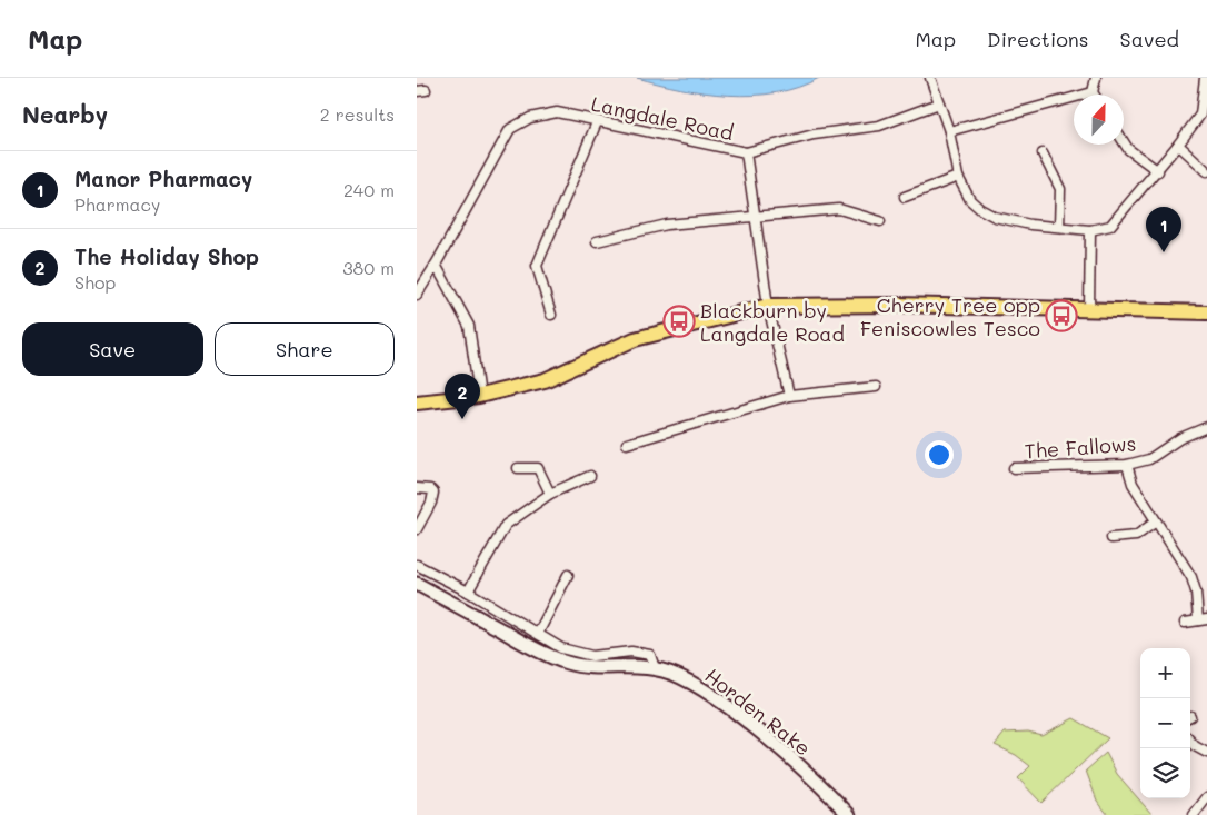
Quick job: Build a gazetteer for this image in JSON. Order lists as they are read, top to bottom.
{
  "streets": {
    "street": ["Langdale Road", "The Fallows", "Horden Rake"]
  },
  "places": {
    "bus stop": ["Cherry Tree opp Feniscowles Tesco", "Blackburn by Langdale Road"]
  },
  "north": "top",
  "page": {
    "header": "Map",
    "nav": ["Map", "Directions", "Saved"],
    "heading": ["Nearby", "2 results"],
    "list": [
      {
        "mark": "1",
        "name": "Manor Pharmacy",
        "note": "Pharmacy",
        "value": "240 m"
      },
      {
        "mark": "2",
        "name": "The Holiday Shop",
        "note": "Shop",
        "value": "380 m"
      }
    ],
    "pins": ["1", "2"],
    "buttons": ["Save", "Share"],
    "map_buttons": ["+", "−"]
  }
}
